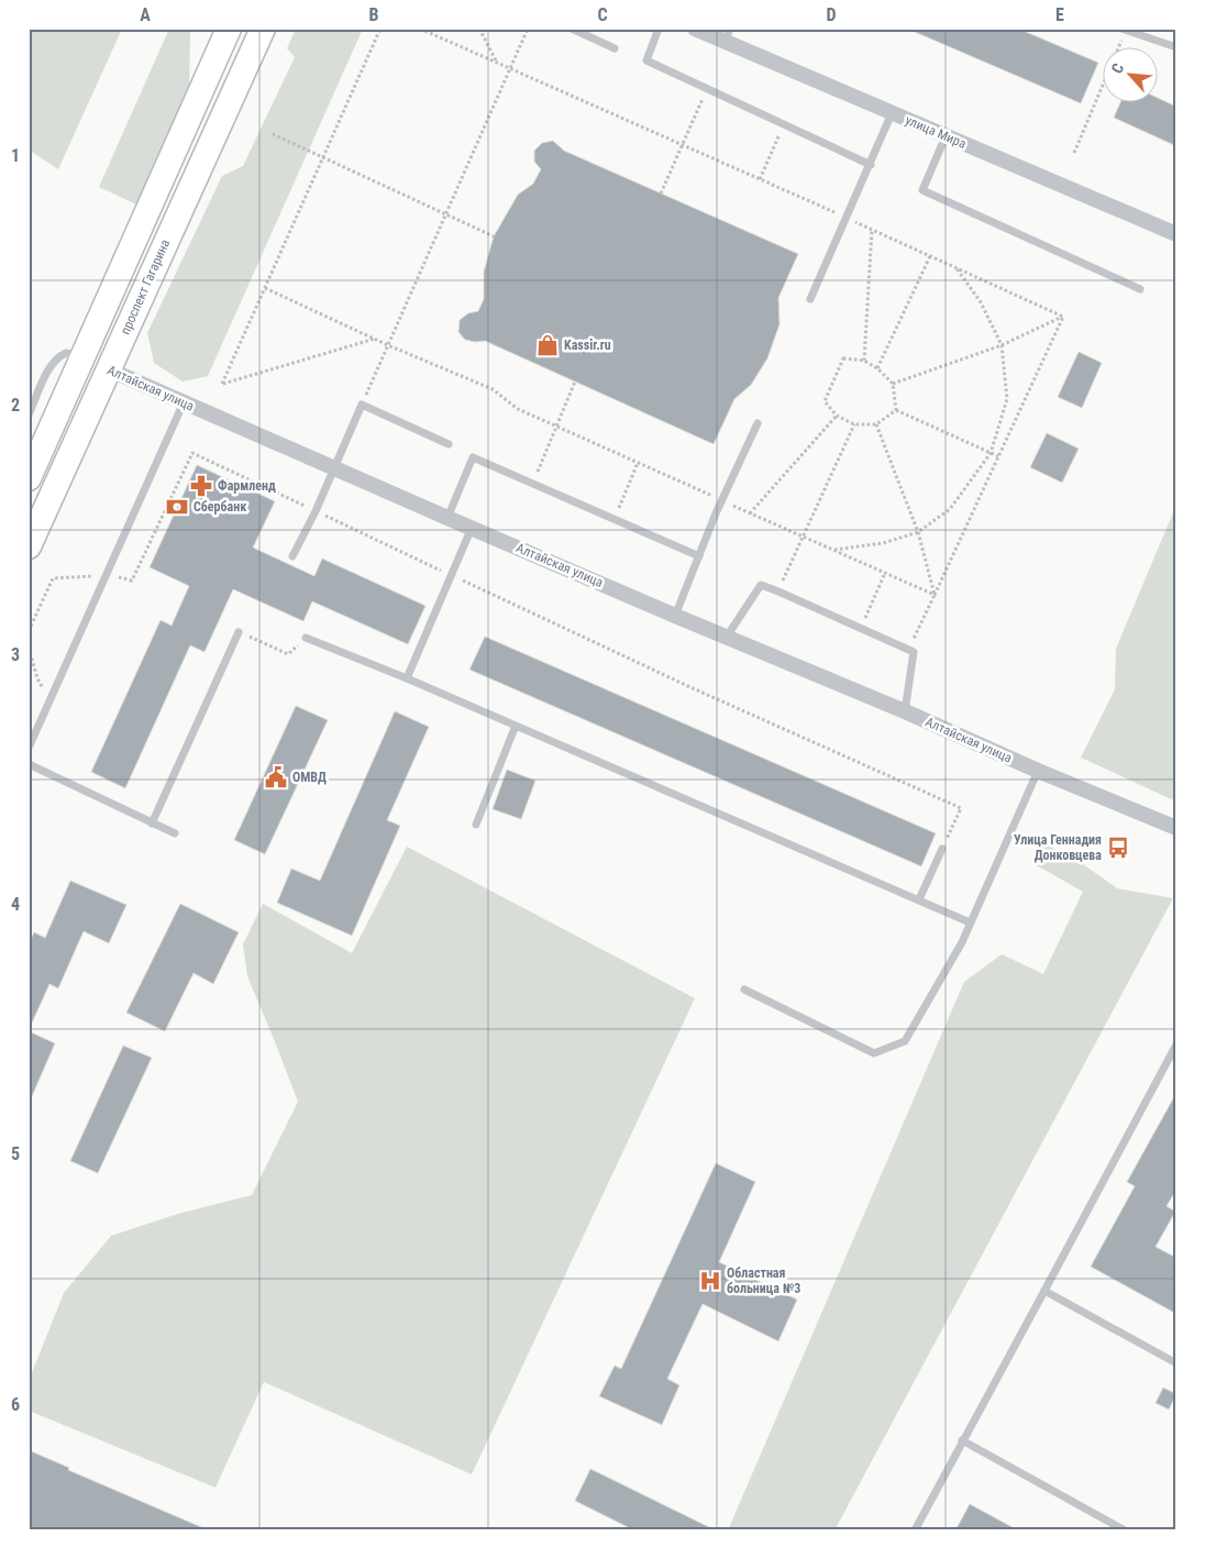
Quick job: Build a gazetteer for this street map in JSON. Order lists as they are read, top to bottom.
{
  "streets": {
    "main road": ["проспект Гагарина", "Алтайская улица"],
    "street": ["улица Мира"]
  },
  "crossings": [
    ["проспект Гагарина", "Алтайская улица"]
  ],
  "places": {
    "shop": ["Kassir.ru"],
    "pharmacy": ["Фармленд"],
    "bank": ["Сбербанк"],
    "public building": ["ОМВД"],
    "bus stop": ["Улица Геннадия Донковцева"],
    "hospital": ["Областная больница №3"]
  },
  "north": "top left",
  "grid": {
    "columns": [
      "A",
      "B",
      "C",
      "D",
      "E"
    ],
    "rows": [
      "1",
      "2",
      "3",
      "4",
      "5",
      "6"
    ]
  }
}
